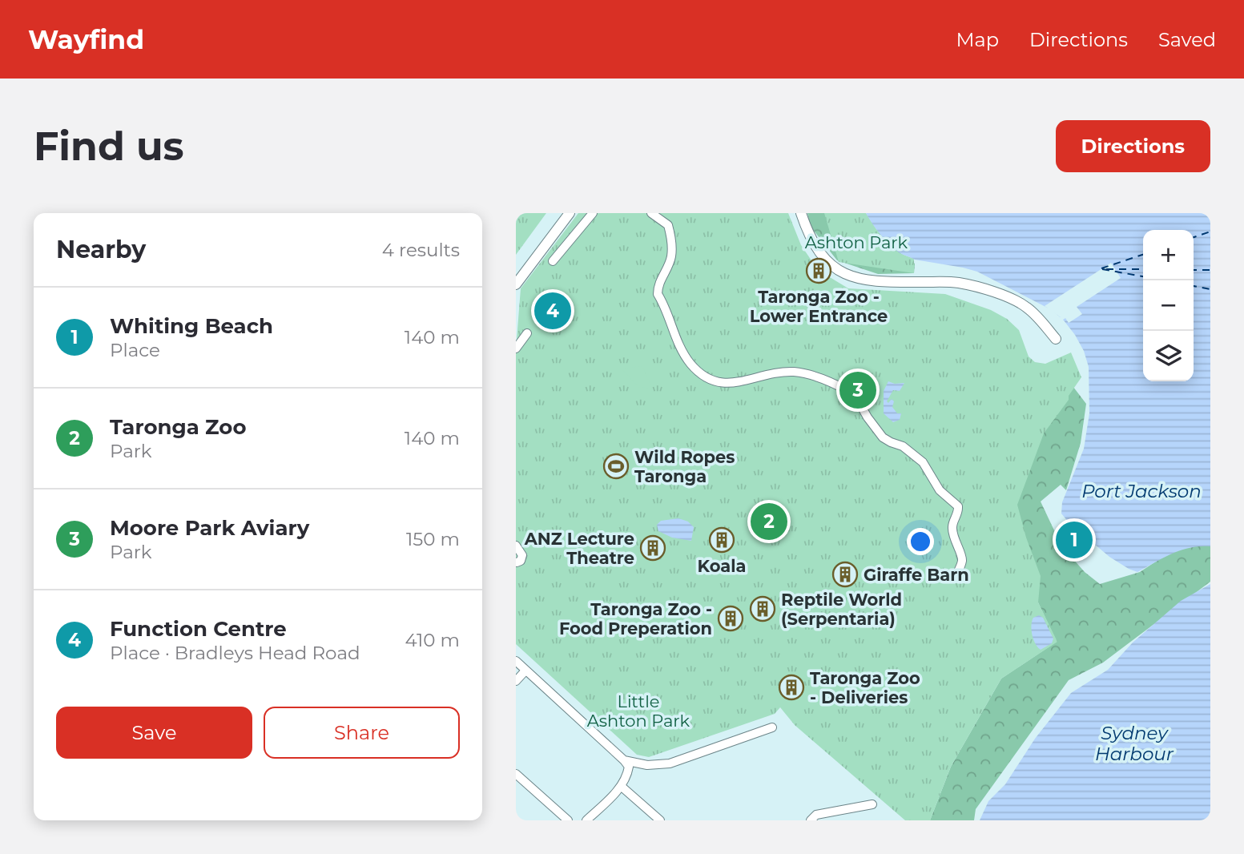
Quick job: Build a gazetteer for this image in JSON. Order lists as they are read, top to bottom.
{
  "water": ["Port Jackson", "Sydney Harbour"],
  "parks": ["Ashton Park", "Little Ashton Park"],
  "places": {
    "building": [
      "Taronga Zoo - Lower Entrance",
      "Koala",
      "ANZ Lecture Theatre",
      "Giraffe Barn",
      "Reptile World (Serpentaria)",
      "Taronga Zoo - Food Preperation",
      "Taronga Zoo - Deliveries"
    ],
    "sports": ["Wild Ropes Taronga"]
  },
  "page": {
    "header": "Wayfind",
    "nav": ["Map", "Directions", "Saved"],
    "buttons": [
      "Directions",
      ["Save", "Share"]
    ],
    "title": "Find us",
    "heading": ["Nearby", "4 results"],
    "map_buttons": ["+", "−"],
    "list": [
      {
        "mark": "1",
        "name": "Whiting Beach",
        "note": "Place",
        "value": "140 m"
      },
      {
        "mark": "2",
        "name": "Taronga Zoo",
        "note": "Park",
        "value": "140 m"
      },
      {
        "mark": "3",
        "name": "Moore Park Aviary",
        "note": "Park",
        "value": "150 m"
      },
      {
        "mark": "4",
        "name": "Function Centre",
        "note": "Place · Bradleys Head Road",
        "value": "410 m"
      }
    ],
    "pins": [
      "4",
      "3",
      "2",
      "1"
    ]
  }
}
